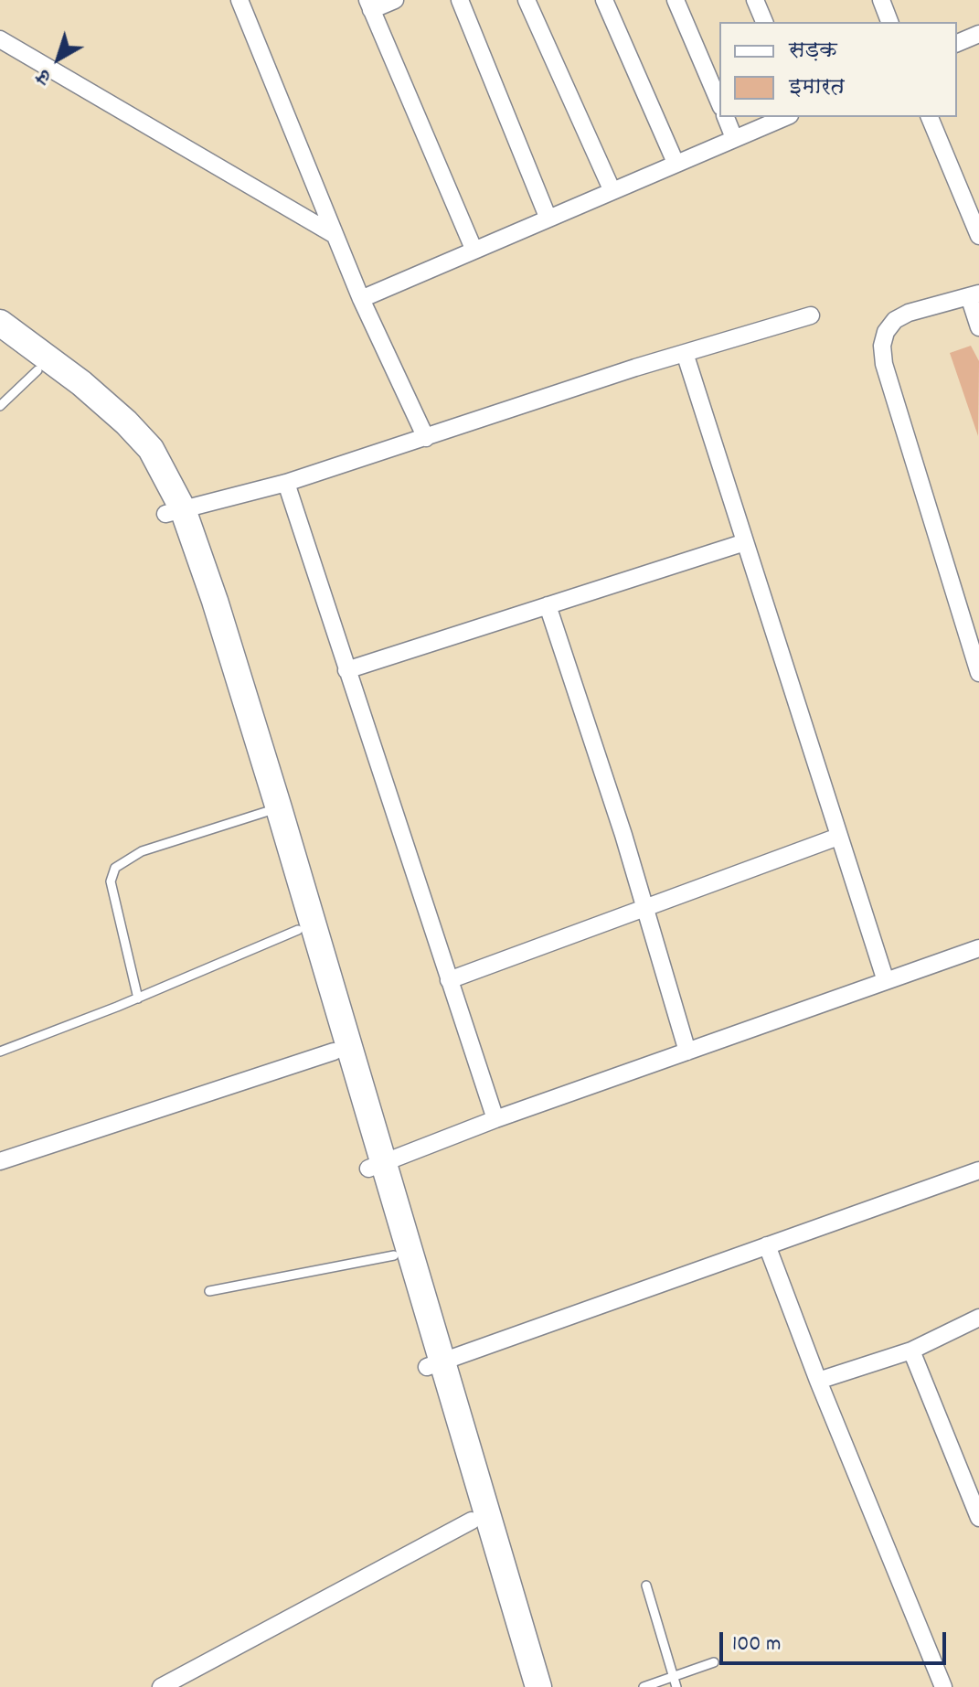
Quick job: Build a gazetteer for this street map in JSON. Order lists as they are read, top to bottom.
{
  "legend": ["सड़क", "इमारत"],
  "scale_bar": "100 m",
  "north": "bottom left"
}
